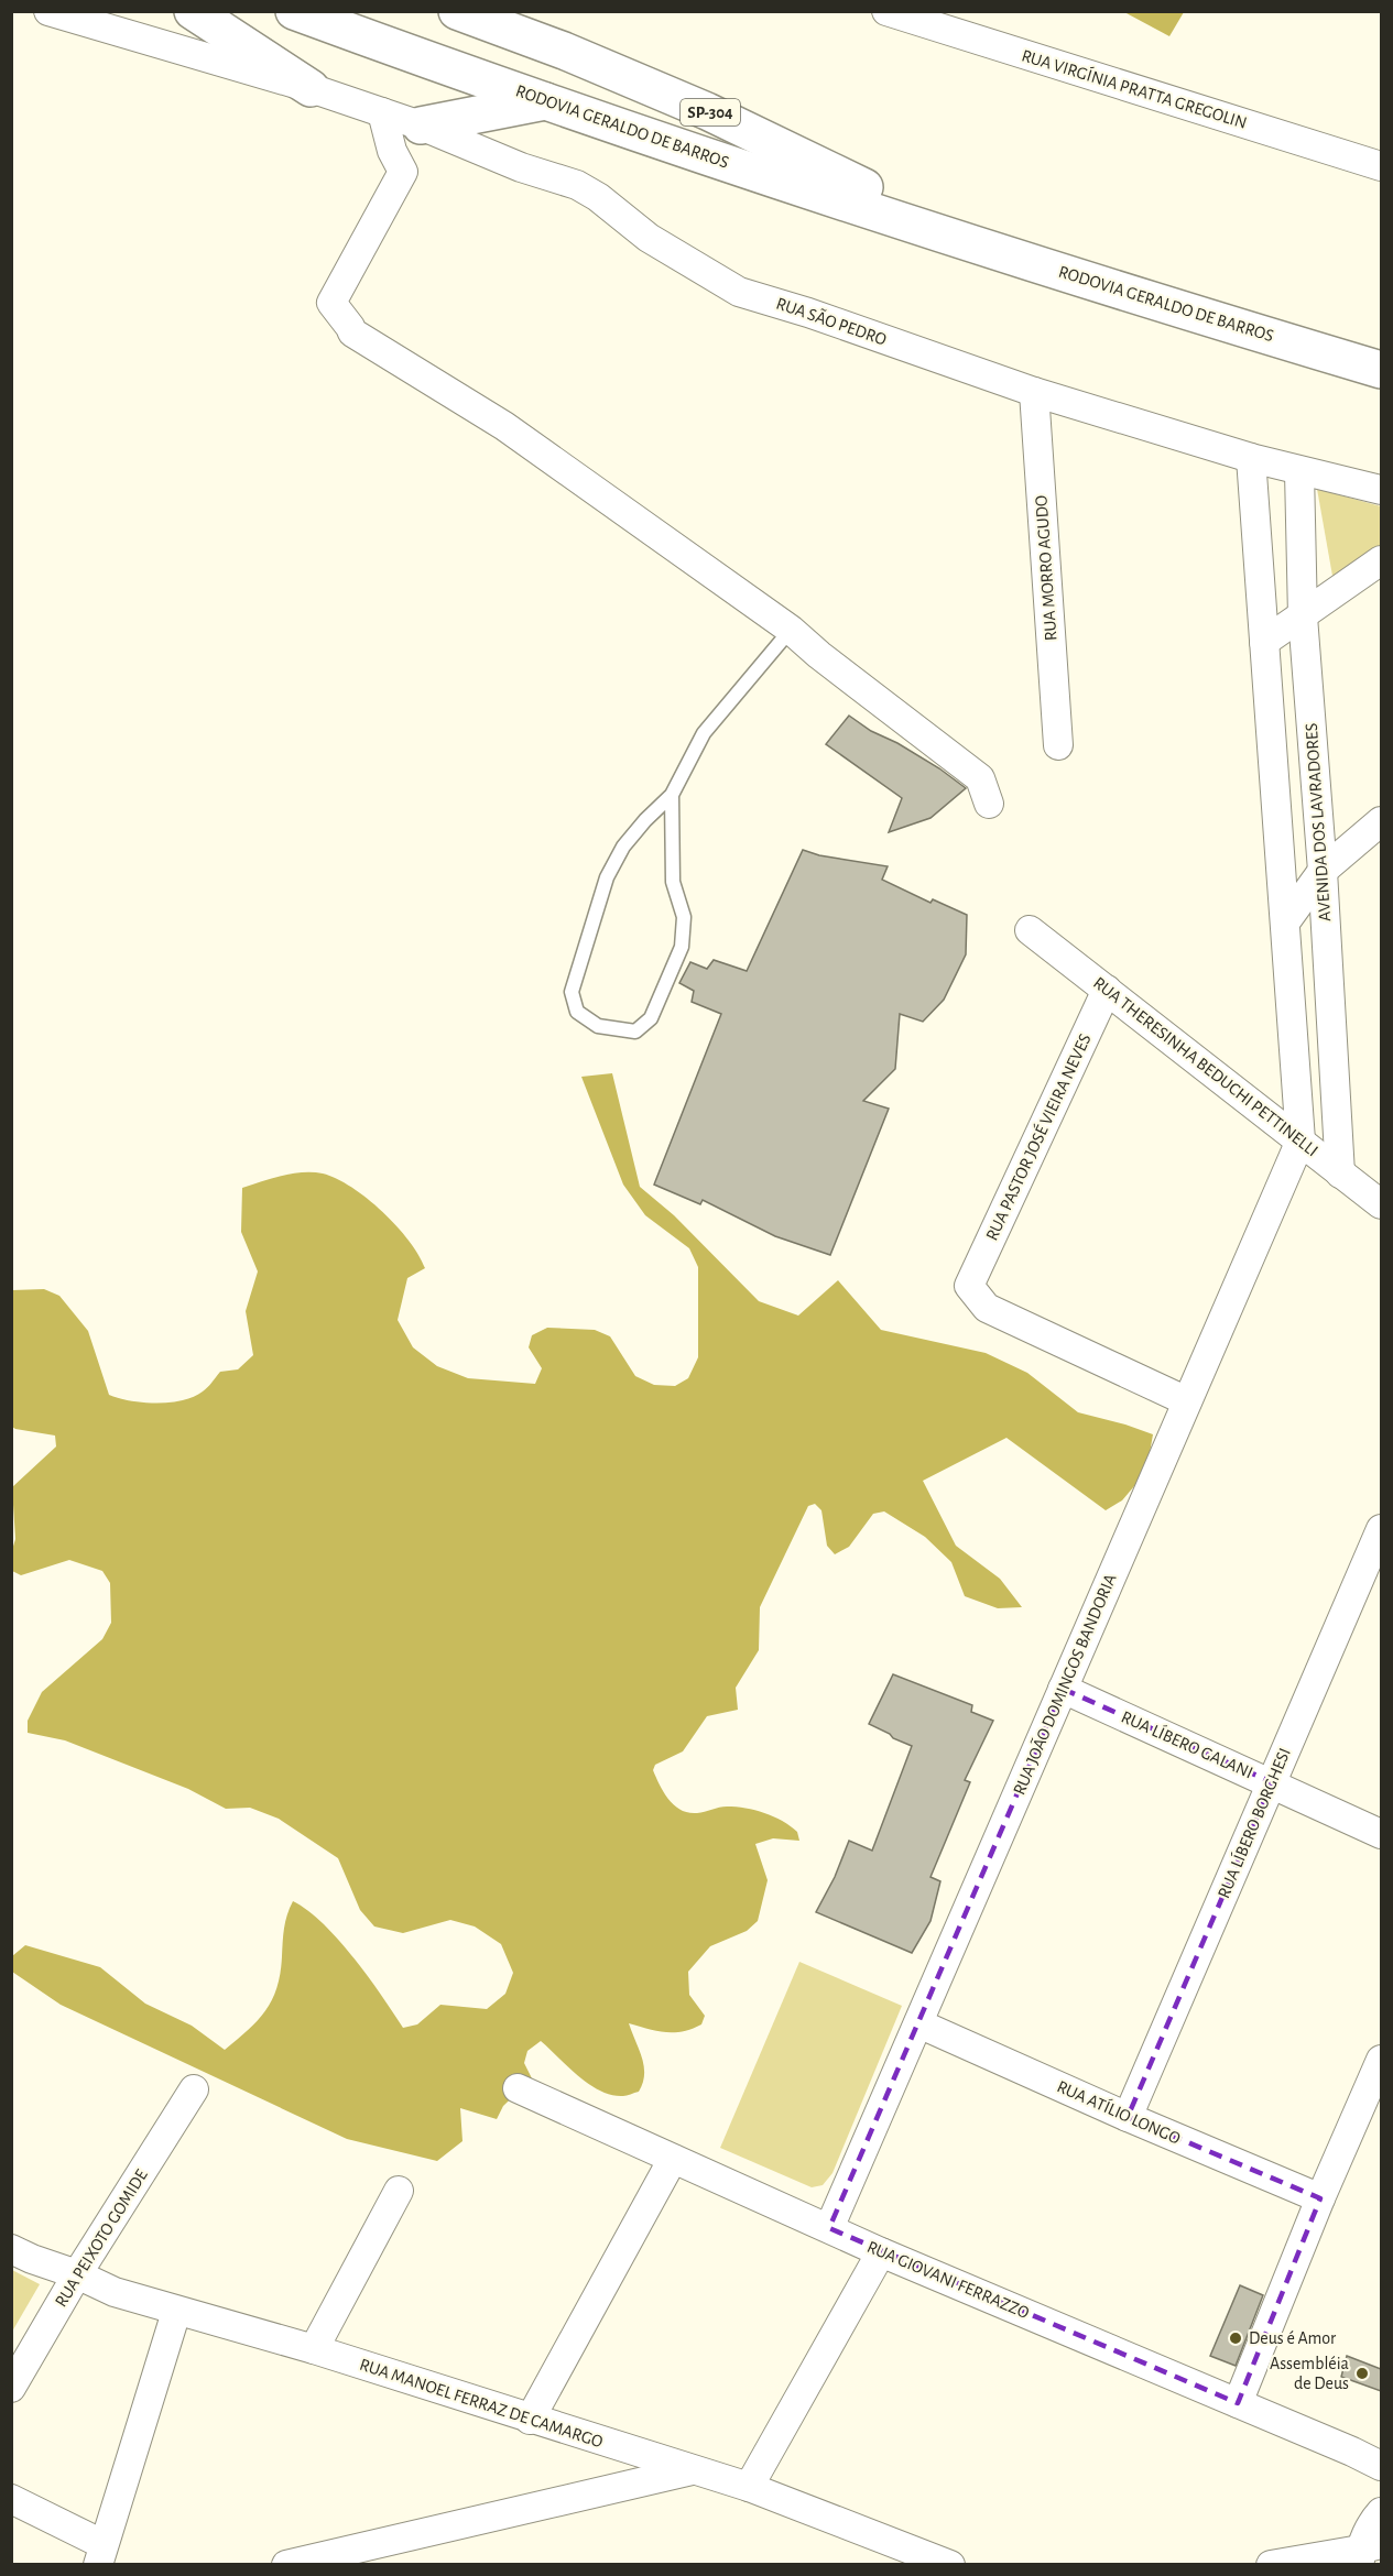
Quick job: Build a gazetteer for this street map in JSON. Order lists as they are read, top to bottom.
{
  "streets": {
    "highway": ["SP-304", "RODOVIA GERALDO DE BARROS"],
    "street": [
      "RUA VIRGÍNIA PRATTA GREGOLIN",
      "RUA SÃO PEDRO",
      "RUA MORRO AGUDO",
      "AVENIDA DOS LAVRADORES",
      "RUA THERESINHA BEDUCHI PETTINELLI",
      "RUA PASTOR JOSÉ VIEIRA NEVES",
      "RUA JOÃO DOMINGOS BANDORIA",
      "RUA LÍBERO GALANI",
      "RUA LÍBERO BORGHESI",
      "RUA ATÍLIO LONGO",
      "RUA PEIXOTO GOMIDE",
      "RUA GIOVANI FERRAZZO",
      "RUA MANOEL FERRAZ DE CAMARGO"
    ]
  },
  "crossings": [
    ["RUA SÃO PEDRO", "RUA MORRO AGUDO"],
    ["RUA SÃO PEDRO", "AVENIDA DOS LAVRADORES"],
    ["AVENIDA DOS LAVRADORES", "RUA THERESINHA BEDUCHI PETTINELLI"],
    ["RUA THERESINHA BEDUCHI PETTINELLI", "RUA PASTOR JOSÉ VIEIRA NEVES"],
    ["RUA THERESINHA BEDUCHI PETTINELLI", "RUA JOÃO DOMINGOS BANDORIA"],
    ["RUA PASTOR JOSÉ VIEIRA NEVES", "RUA JOÃO DOMINGOS BANDORIA"],
    ["RUA JOÃO DOMINGOS BANDORIA", "RUA LÍBERO GALANI"],
    ["RUA JOÃO DOMINGOS BANDORIA", "RUA ATÍLIO LONGO"],
    ["RUA JOÃO DOMINGOS BANDORIA", "RUA GIOVANI FERRAZZO"],
    ["RUA LÍBERO GALANI", "RUA LÍBERO BORGHESI"],
    ["RUA LÍBERO BORGHESI", "RUA ATÍLIO LONGO"],
    ["RUA PEIXOTO GOMIDE", "RUA MANOEL FERRAZ DE CAMARGO"]
  ],
  "places": ["Deus é Amor", "Assembléia de Deus"]
}
